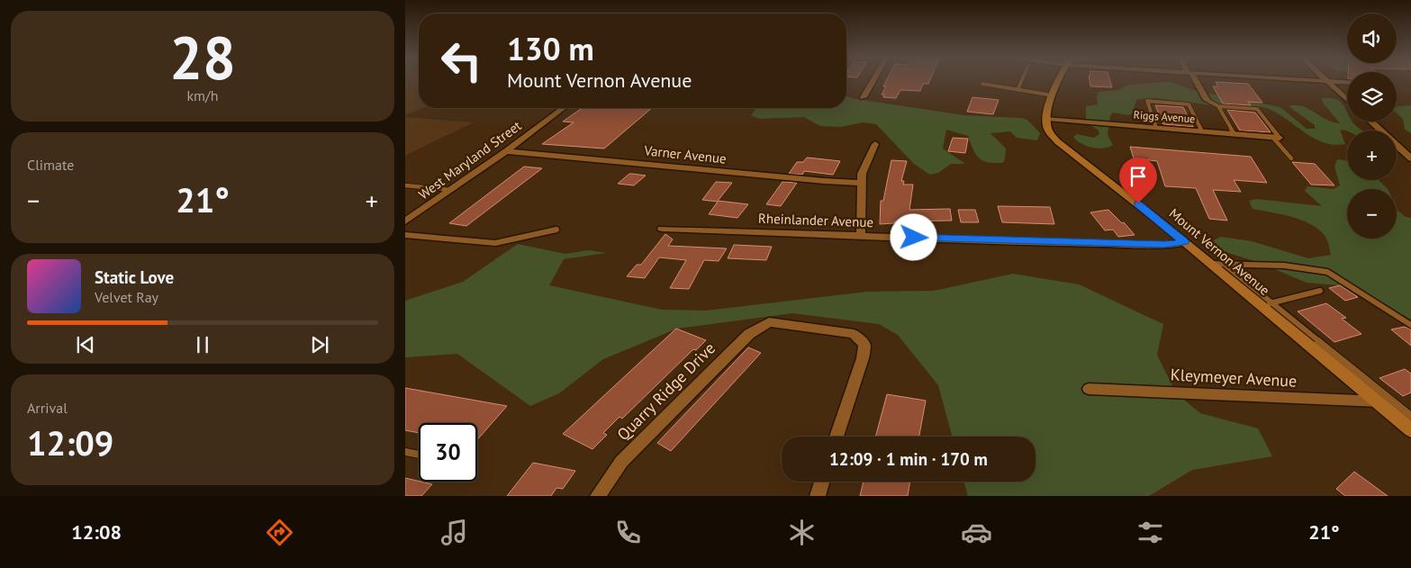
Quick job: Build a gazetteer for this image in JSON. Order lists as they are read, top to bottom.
{
  "streets": {
    "main road": ["Mount Vernon Avenue"],
    "street": [
      "Riggs Avenue",
      "Varner Avenue",
      "West Maryland Street",
      "Rheinlander Avenue",
      "Kleymeyer Avenue",
      "Quarry Ridge Drive"
    ]
  },
  "crossings": [
    ["Riggs Avenue", "Mount Vernon Avenue"],
    ["Varner Avenue", "West Maryland Street"],
    ["Rheinlander Avenue", "Mount Vernon Avenue"],
    ["Mount Vernon Avenue", "Kleymeyer Avenue"]
  ],
  "page": {
    "tile": [
      ["28", "km/h"],
      "Climate",
      ["Arrival", "12:09"]
    ],
    "map_buttons": ["+", "−"],
    "turn": ["130 m", "Mount Vernon Avenue"],
    "heat": ["−", "21°", "+"],
    "song": ["Static Love", "Velvet Ray"],
    "limit": "30",
    "trip": "12:09 · 1 min · 170 m",
    "tabs": ["12:08", "21°"]
  }
}
